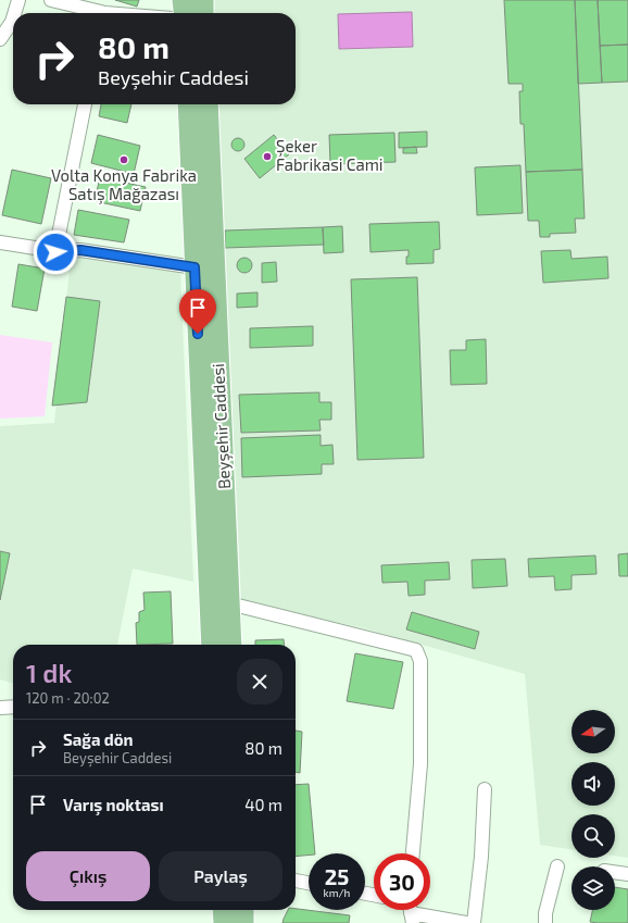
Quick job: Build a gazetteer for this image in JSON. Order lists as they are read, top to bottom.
{
  "streets": {
    "main road": ["Beyşehir Caddesi"]
  },
  "places": ["Şeker Fabrikasi Cami", "Volta Konya Fabrika Satış Mağazası"],
  "north": "left",
  "page": {
    "turn": ["80 m", "Beyşehir Caddesi"],
    "heading": ["1 dk", "120 m · 20:02"],
    "list": [
      {
        "name": "Sağa dön",
        "note": "Beyşehir Caddesi",
        "value": "80 m"
      },
      {
        "name": "Varış noktası",
        "value": "40 m"
      }
    ],
    "buttons": ["Çıkış", "Paylaş"],
    "speed": "25 km/h",
    "limit": "30"
  }
}
